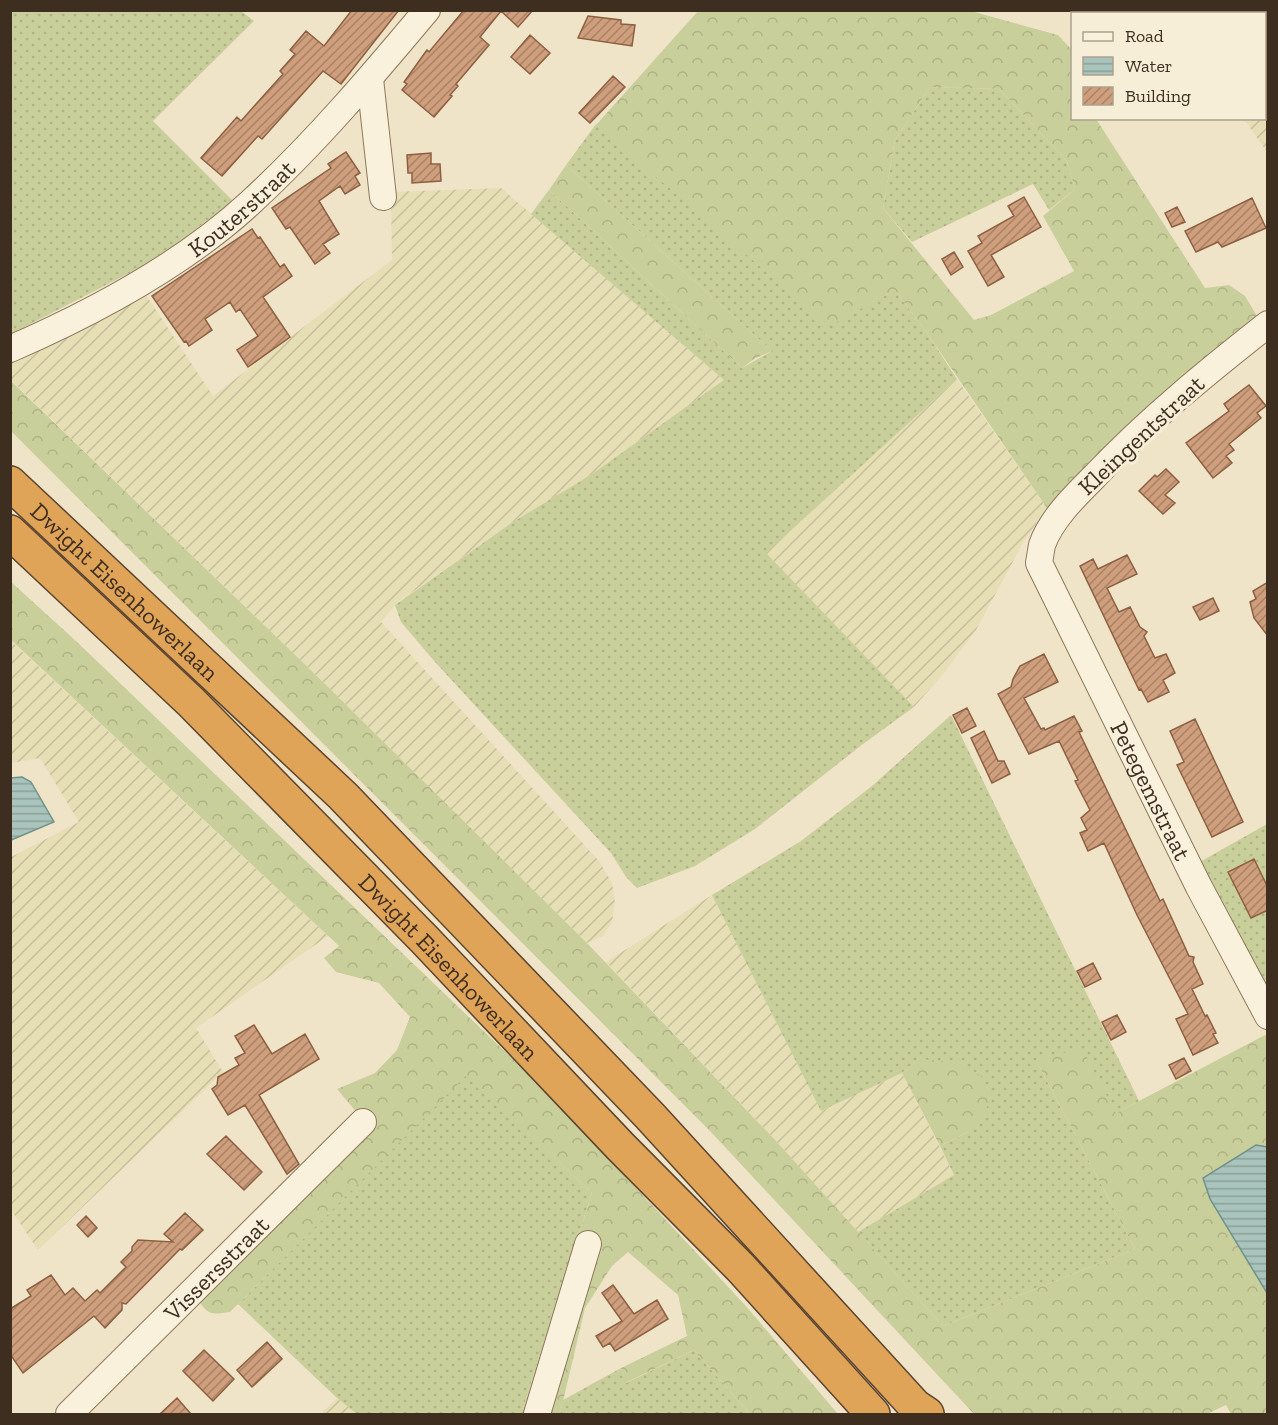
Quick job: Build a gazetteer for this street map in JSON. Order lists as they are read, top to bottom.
{
  "streets": {
    "highway": ["Dwight Eisenhowerlaan"],
    "street": [
      "Kouterstraat",
      "Kleingentstraat",
      "Petegemstraat",
      "Vissersstraat"
    ]
  },
  "crossings": [
    ["Kleingentstraat", "Petegemstraat"]
  ],
  "legend": ["Road", "Water", "Building"]
}
